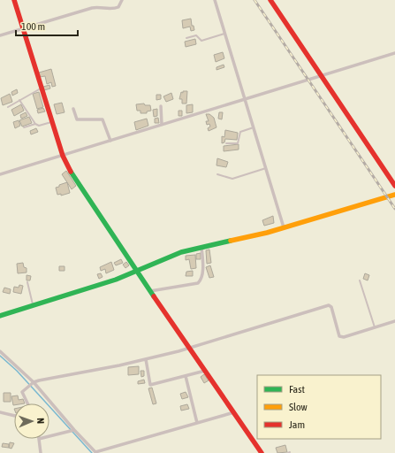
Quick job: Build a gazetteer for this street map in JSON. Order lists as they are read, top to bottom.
{
  "legend": ["Fast", "Slow", "Jam"],
  "scale_bar": "100 m",
  "north": "right"
}
